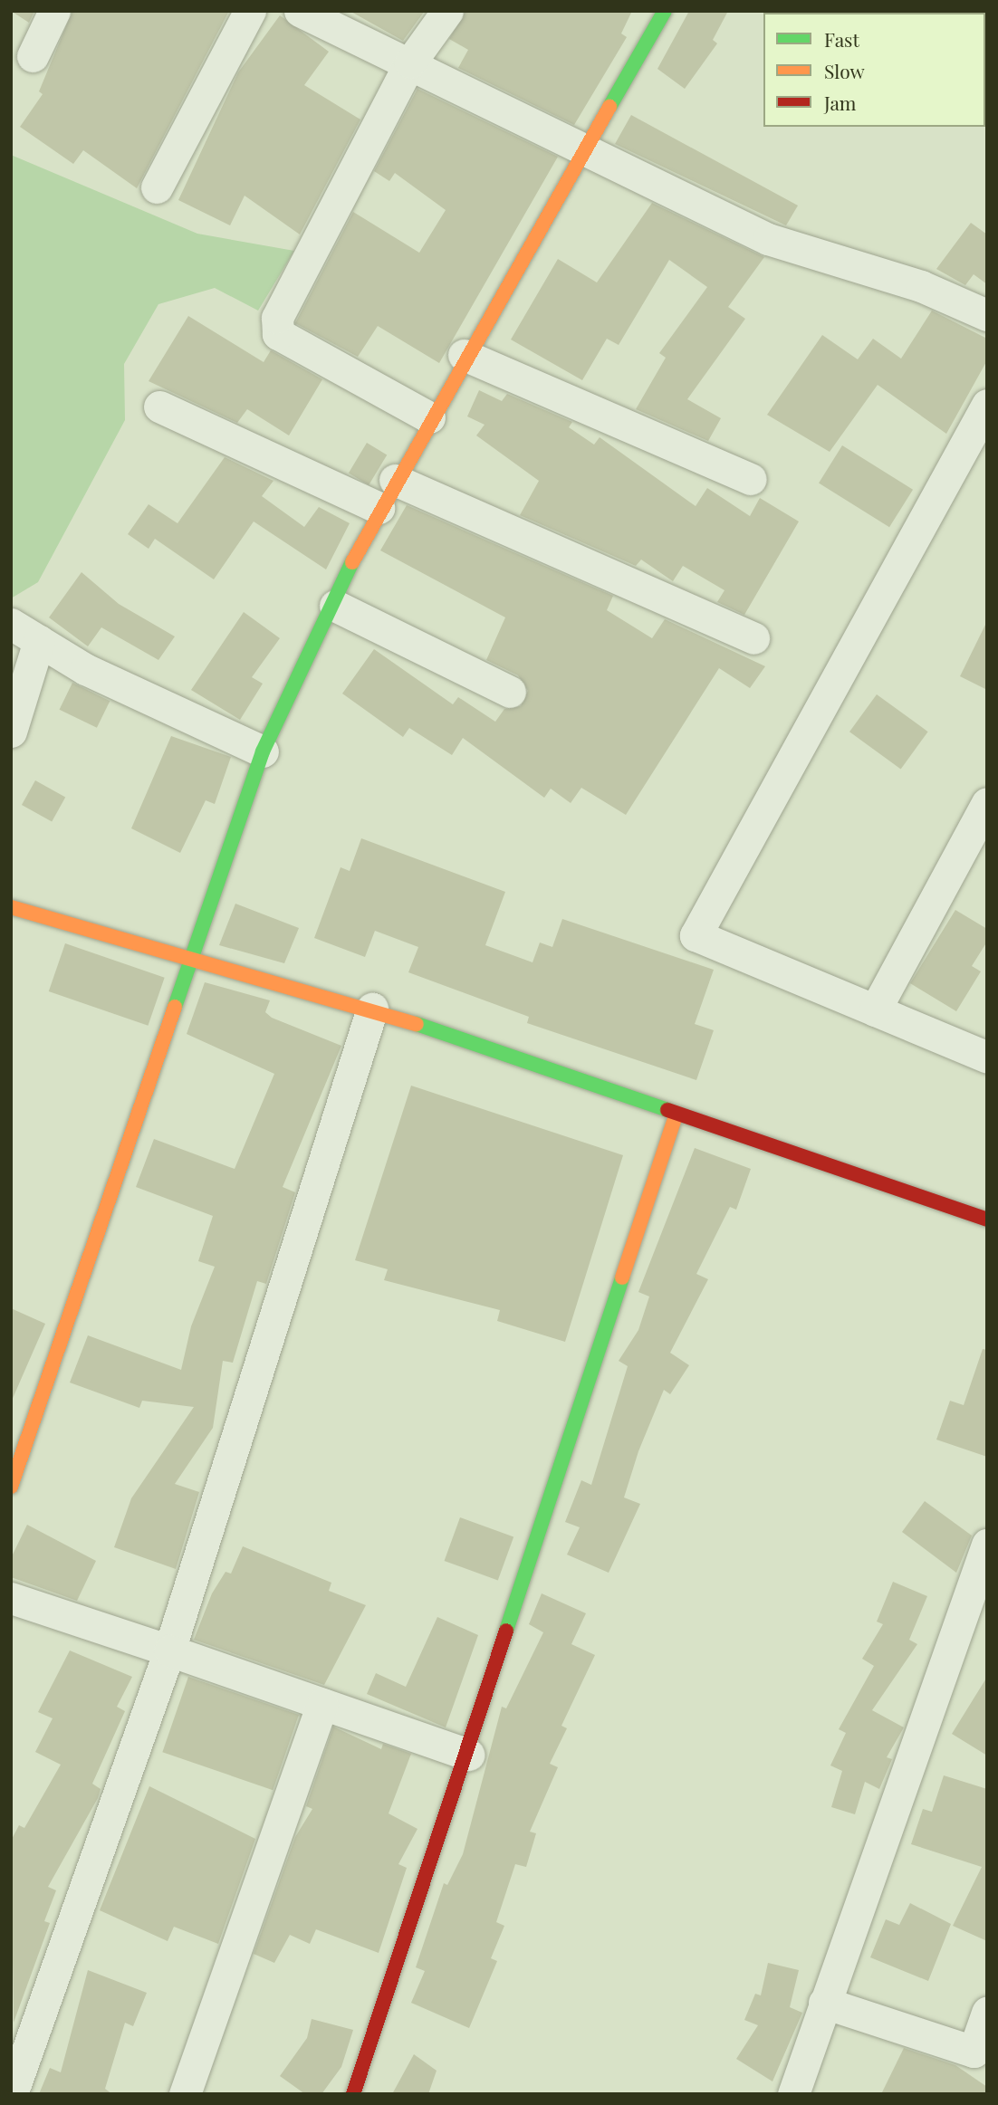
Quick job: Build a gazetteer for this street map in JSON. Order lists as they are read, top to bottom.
{
  "legend": ["Fast", "Slow", "Jam"]
}
